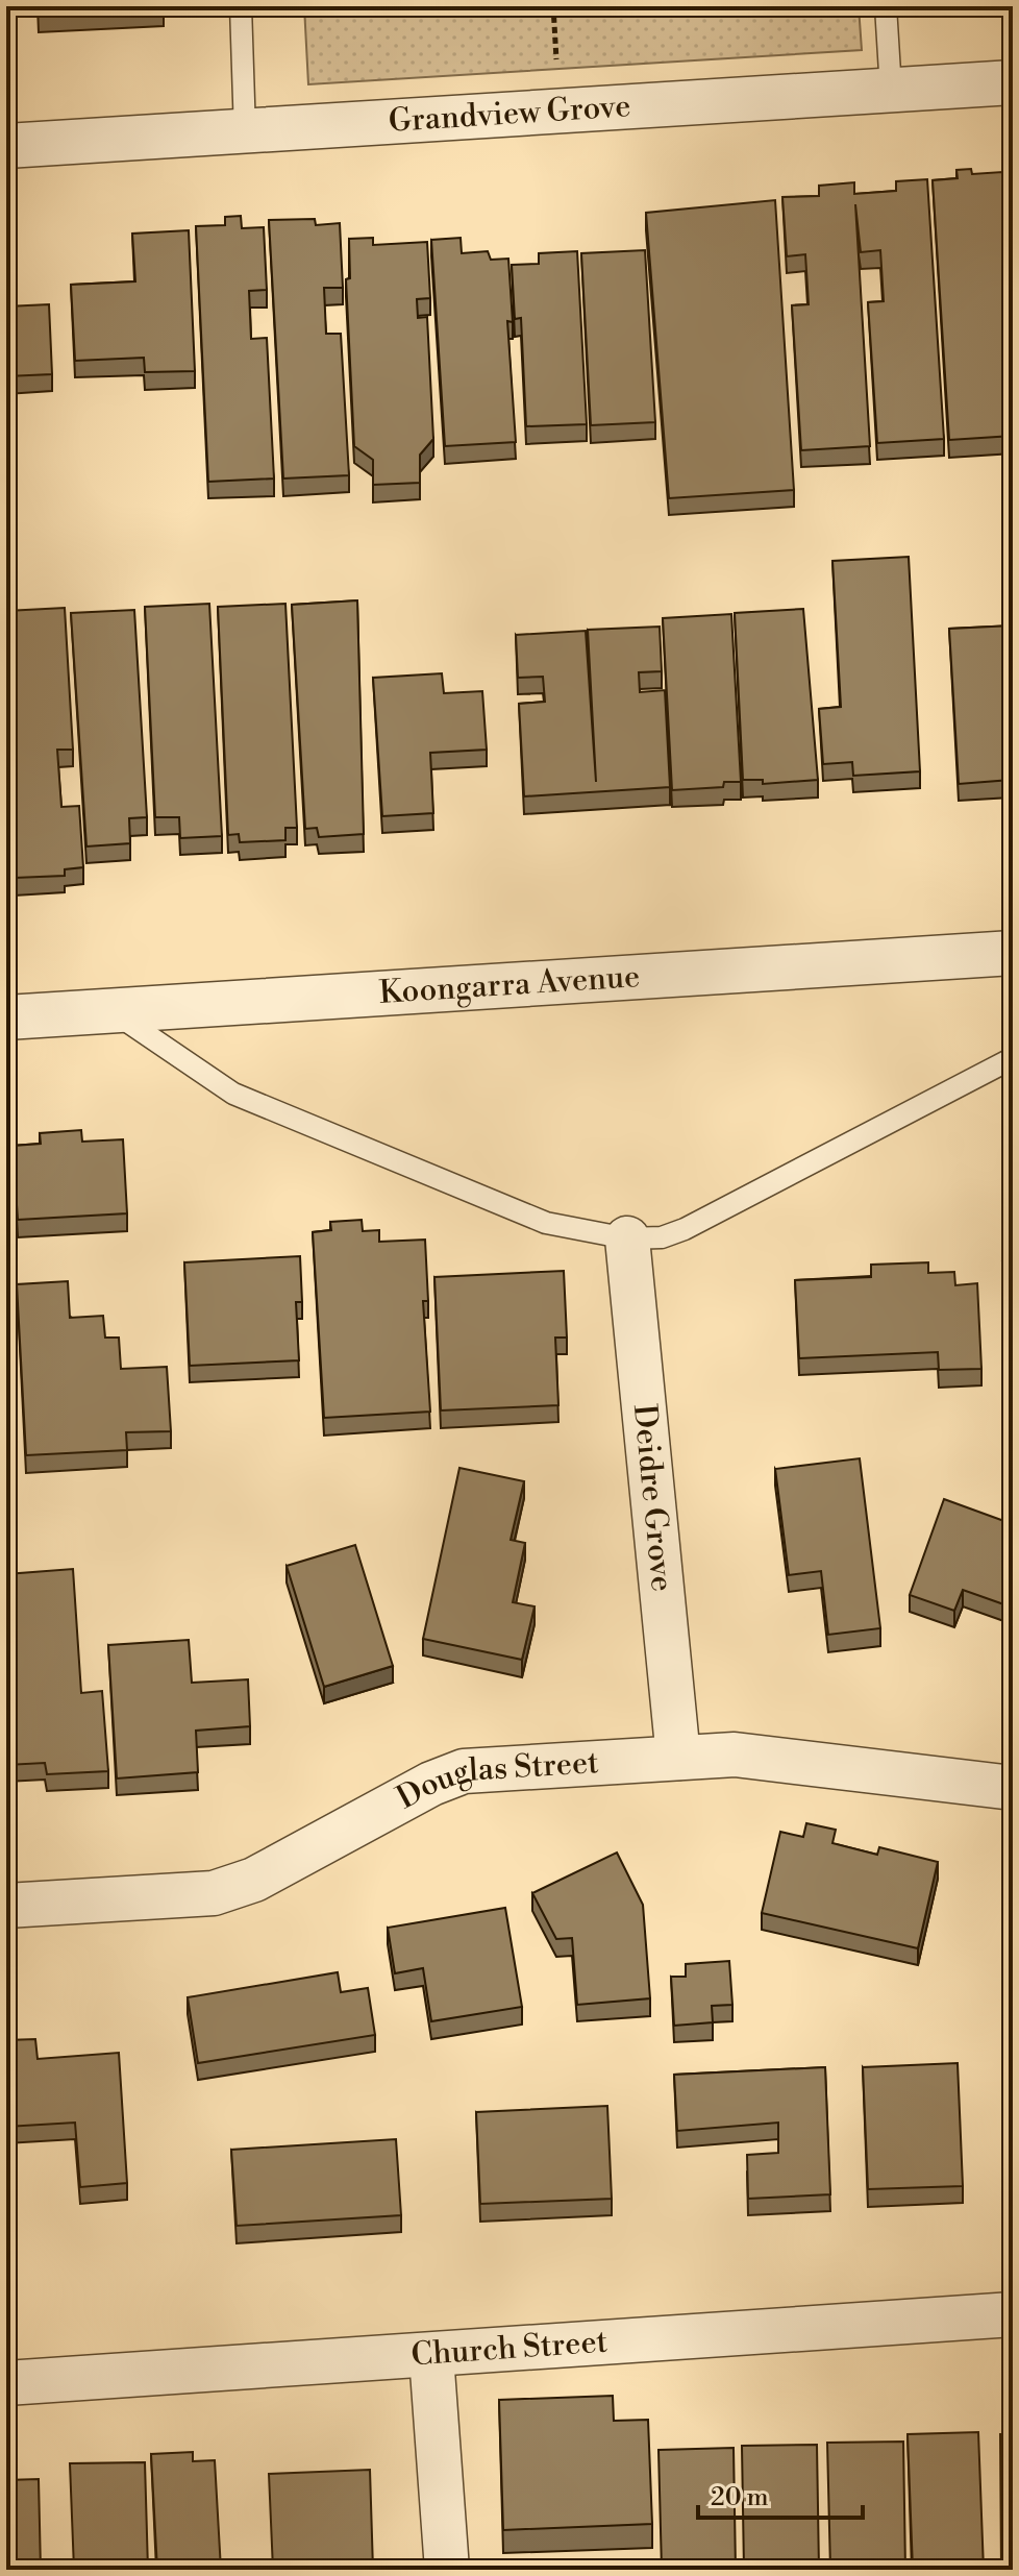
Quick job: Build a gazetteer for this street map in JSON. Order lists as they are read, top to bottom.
{
  "streets": {
    "street": [
      "Grandview Grove",
      "Koongarra Avenue",
      "Deidre Grove",
      "Douglas Street",
      "Church Street"
    ]
  },
  "crossings": [
    ["Deidre Grove", "Douglas Street"]
  ],
  "scale_bar": "20 m"
}
